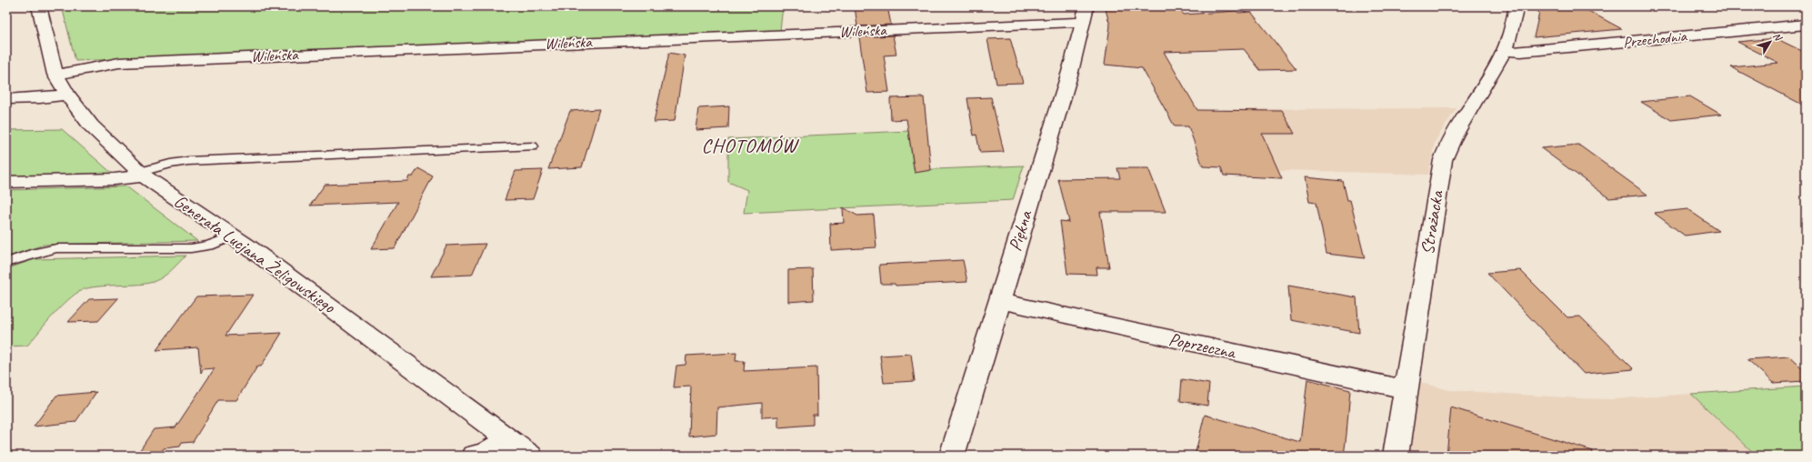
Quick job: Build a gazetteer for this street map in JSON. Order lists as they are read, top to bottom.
{
  "streets": {
    "street": [
      "Wileńska",
      "Przechodnia",
      "Strażacka",
      "Piękna",
      "Generała Lucjana Żeligowskiego",
      "Poprzeczna"
    ]
  },
  "crossings": [
    ["Wileńska", "Piękna"],
    ["Wileńska", "Generała Lucjana Żeligowskiego"],
    ["Przechodnia", "Strażacka"],
    ["Strażacka", "Poprzeczna"],
    ["Piękna", "Poprzeczna"]
  ],
  "districts": ["CHOTOMÓW"],
  "north": "top right"
}
